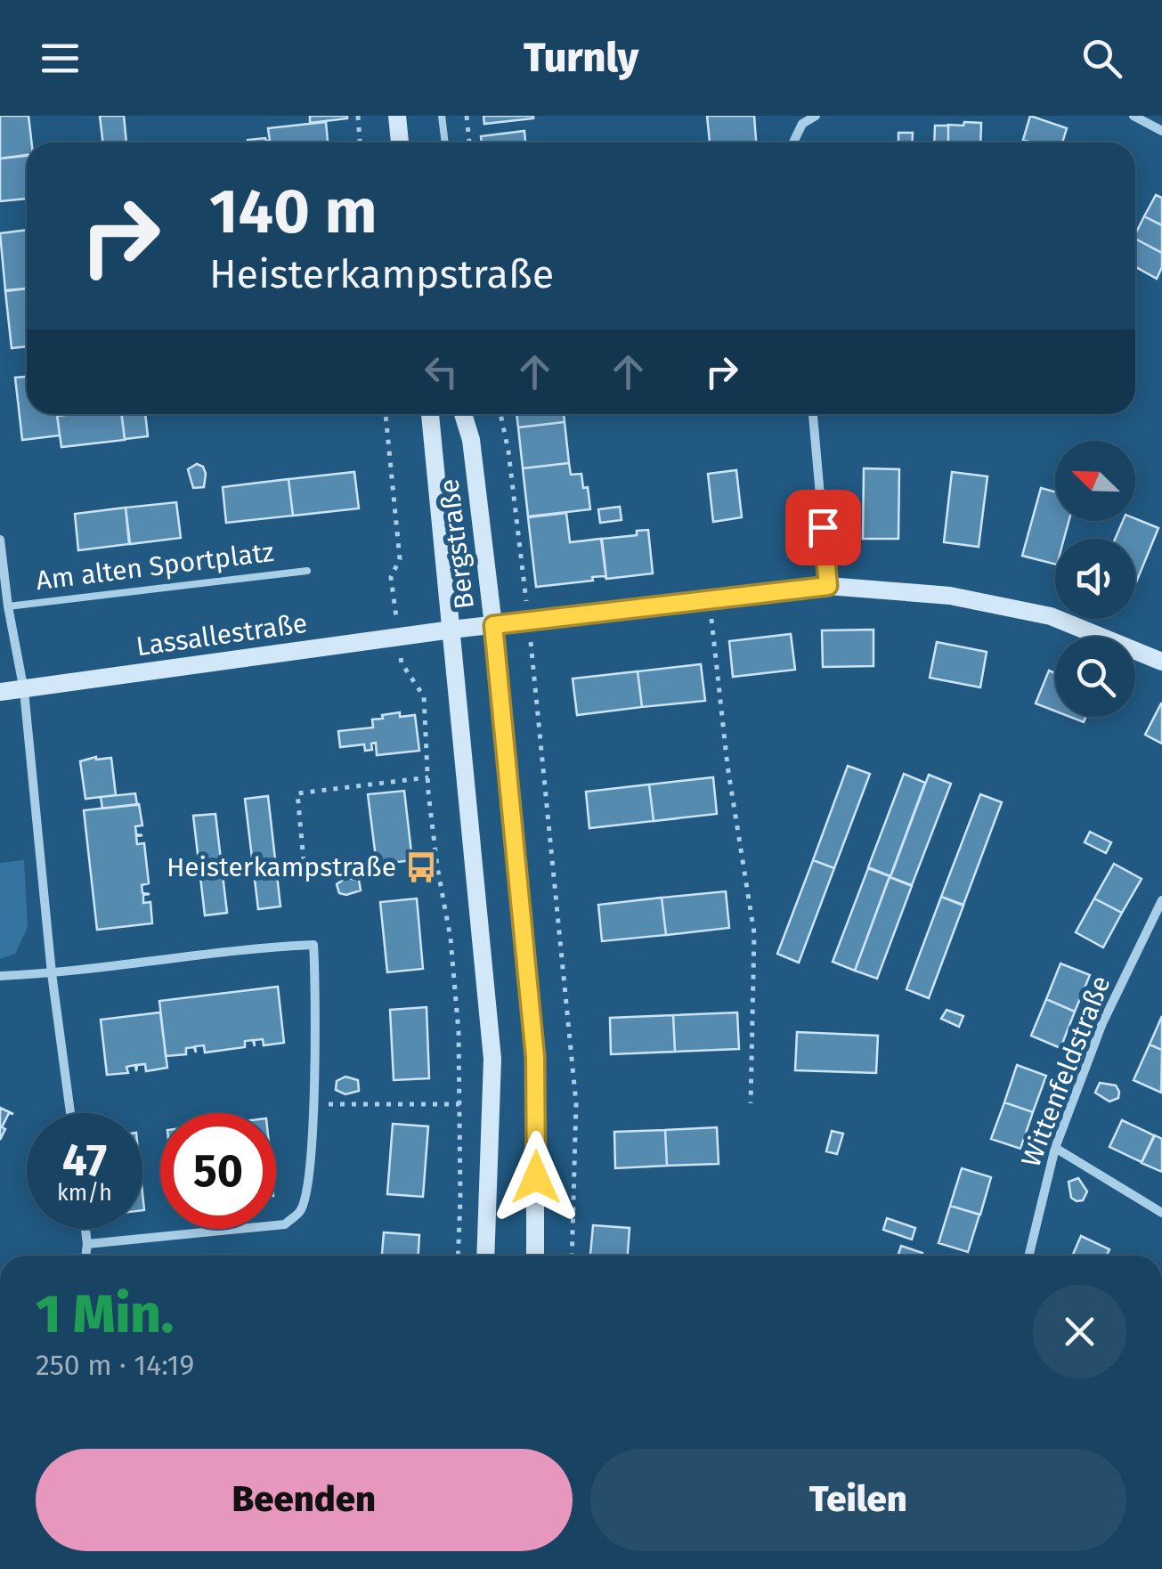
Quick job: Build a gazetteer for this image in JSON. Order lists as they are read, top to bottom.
{
  "streets": {
    "main road": ["Bergstraße", "Lassallestraße"],
    "street": ["Am alten Sportplatz", "Wittenfeldstraße"]
  },
  "crossings": [
    ["Bergstraße", "Lassallestraße"],
    ["Am alten Sportplatz", "Lassallestraße"]
  ],
  "places": {
    "bus stop": ["Heisterkampstraße"]
  },
  "north": "top left",
  "page": {
    "header": "Turnly",
    "turn": ["140 m", "Heisterkampstraße"],
    "speed": "47 km/h",
    "limit": "50",
    "heading": ["1 Min.", "250 m · 14:19"],
    "buttons": ["Beenden", "Teilen"]
  }
}
